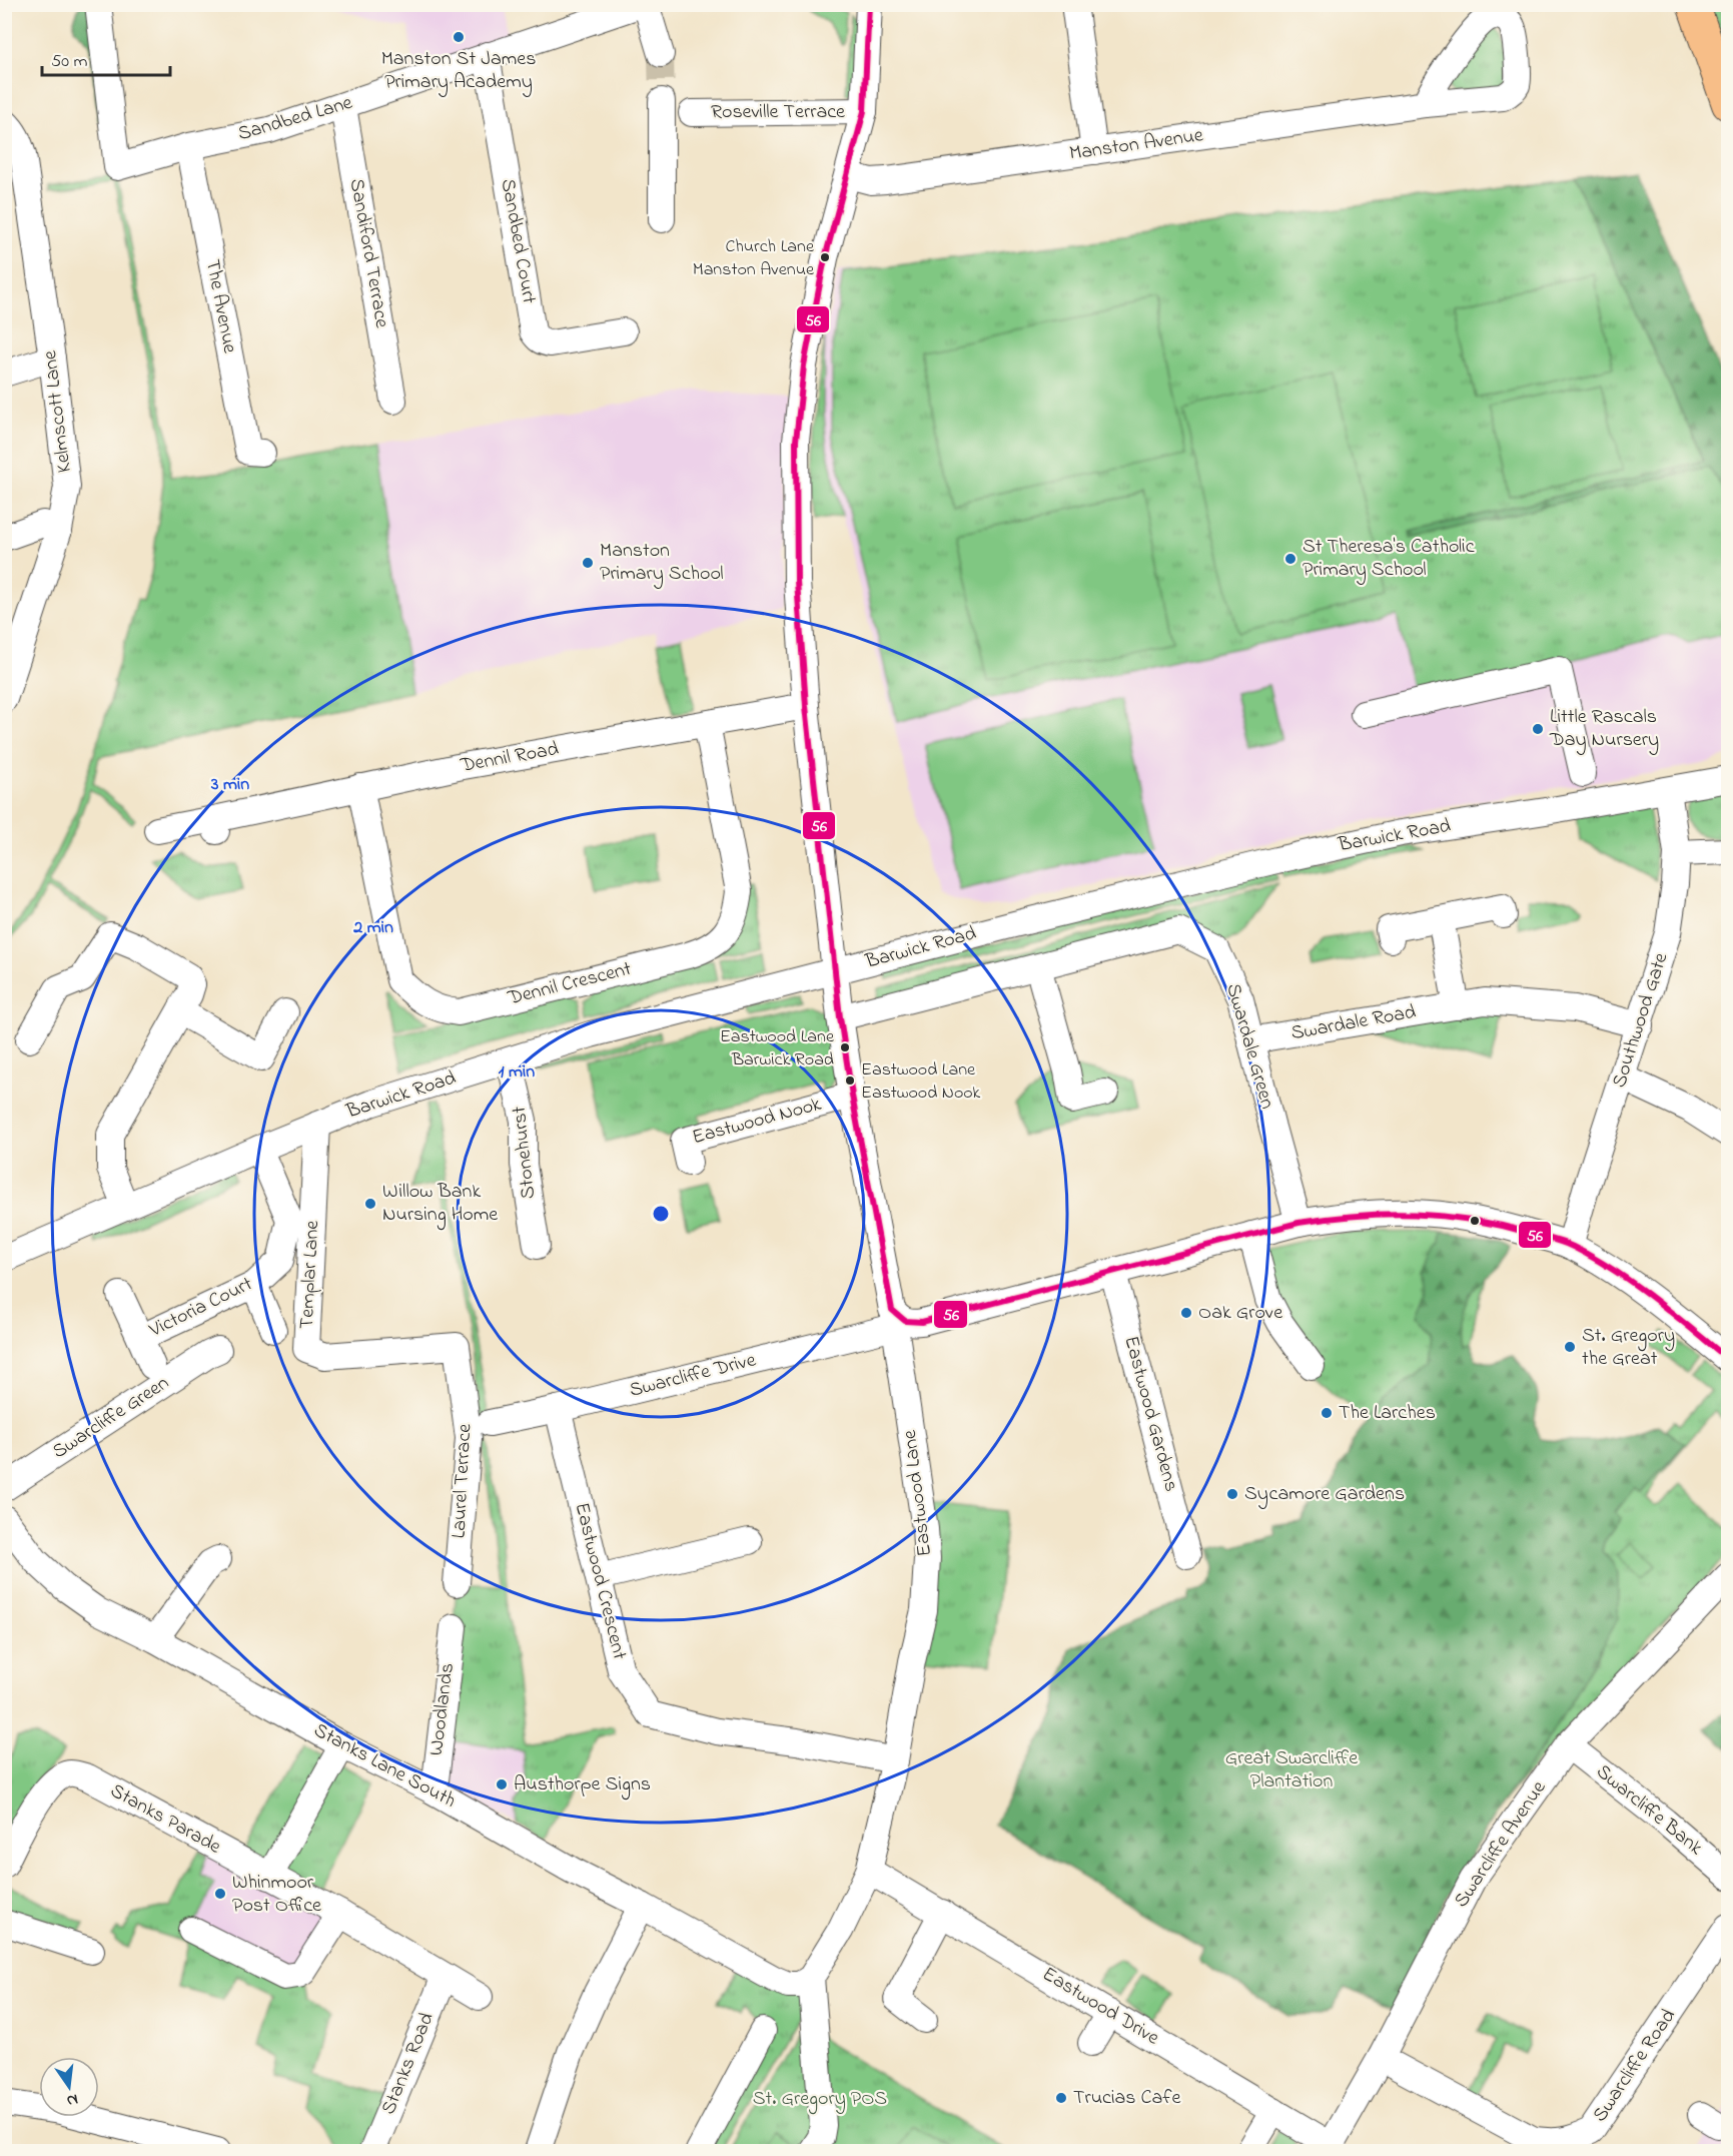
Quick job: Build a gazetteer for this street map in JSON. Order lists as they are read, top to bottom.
{
  "streets": {
    "street": [
      "Roseville Terrace",
      "Sandbed Lane",
      "Manston Avenue",
      "Sandbed Court",
      "Sandiford Terrace",
      "The Avenue",
      "Kelmscott Lane",
      "Dennil Road",
      "Barwick Road",
      "Dennil Crescent",
      "Southwood Gate",
      "Swardale Road",
      "Swardale Green",
      "Eastwood Nook",
      "Stonehurst",
      "Templar Lane",
      "Victoria Court",
      "Swarcliffe Drive",
      "Eastwood Gardens",
      "Swarcliffe Green",
      "Laurel Terrace",
      "Eastwood Lane",
      "Eastwood Crescent",
      "Woodlands",
      "Stanks Lane South",
      "Swarcliffe Bank",
      "Stanks Parade",
      "Swarcliffe Avenue",
      "Eastwood Drive",
      "Stanks Road",
      "Swarcliffe Road"
    ]
  },
  "crossings": [
    ["Roseville Terrace", "Eastwood Lane"],
    ["Sandbed Lane", "Sandbed Court"],
    ["Sandbed Lane", "Sandiford Terrace"],
    ["Sandbed Lane", "The Avenue"],
    ["Manston Avenue", "Eastwood Lane"],
    ["Dennil Road", "Dennil Crescent"],
    ["Dennil Road", "Eastwood Lane"],
    ["Barwick Road", "Southwood Gate"],
    ["Barwick Road", "Stonehurst"],
    ["Barwick Road", "Templar Lane"],
    ["Barwick Road", "Victoria Court"],
    ["Barwick Road", "Eastwood Lane"],
    ["Southwood Gate", "Swardale Road"],
    ["Southwood Gate", "Swarcliffe Drive"],
    ["Swardale Road", "Swardale Green"],
    ["Swardale Green", "Swarcliffe Drive"],
    ["Swardale Green", "Eastwood Lane"],
    ["Eastwood Nook", "Eastwood Lane"],
    ["Templar Lane", "Laurel Terrace"],
    ["Swarcliffe Drive", "Eastwood Gardens"],
    ["Swarcliffe Drive", "Eastwood Lane"],
    ["Swarcliffe Drive", "Eastwood Crescent"],
    ["Eastwood Lane", "Eastwood Crescent"],
    ["Eastwood Lane", "Stanks Lane South"],
    ["Eastwood Lane", "Eastwood Drive"],
    ["Woodlands", "Stanks Lane South"],
    ["Swarcliffe Bank", "Swarcliffe Avenue"],
    ["Stanks Parade", "Stanks Road"],
    ["Swarcliffe Avenue", "Eastwood Drive"],
    ["Swarcliffe Avenue", "Swarcliffe Road"]
  ],
  "parks": ["Great Swarcliffe Plantation", "St. Gregory POS"],
  "places": [
    "Manston St James Primary Academy",
    "Church Lane Manston Avenue",
    "St Theresa's Catholic Primary School",
    "Manston Primary School",
    "Little Rascals Day Nursery",
    "Eastwood Lane Barwick Road",
    "Eastwood Lane Eastwood Nook",
    "Willow Bank Nursing Home",
    "Oak Grove",
    "St. Gregory the Great",
    "The Larches",
    "Sycamore Gardens",
    "Austhorpe Signs",
    "Whinmoor Post Office",
    "Trucias Cafe"
  ],
  "lines": ["transit line 56"],
  "scale_bar": "50 m",
  "north": "bottom",
  "rings": ["3 min", "2 min", "1 min"]
}
